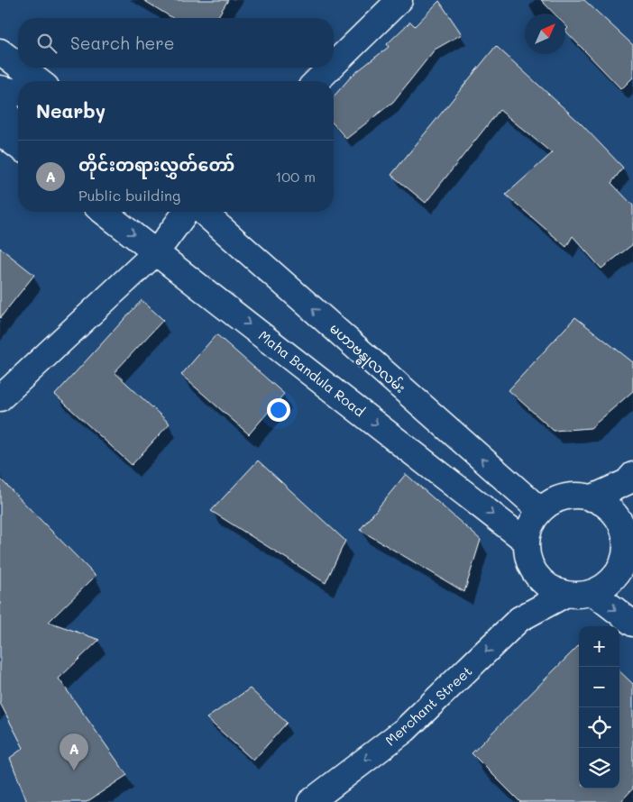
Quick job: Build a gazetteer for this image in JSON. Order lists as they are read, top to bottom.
{
  "streets": {
    "main road": ["မဟာဗန္ဓုလလမ်း", "Maha Bandula Road", "Merchant Street"]
  },
  "crossings": [
    ["မဟာဗန္ဓုလလမ်း", "Maha Bandula Road"],
    ["မဟာဗန္ဓုလလမ်း", "Merchant Street"],
    ["Maha Bandula Road", "Merchant Street"]
  ],
  "one_way": ["မဟာဗန္ဓုလလမ်း", "Maha Bandula Road", "Merchant Street"],
  "north": "top right",
  "page": {
    "search": "Search here",
    "heading": "Nearby",
    "list": [
      {
        "mark": "A",
        "name": "တိုင်းတရားလွှတ်တော်",
        "note": "Public building",
        "value": "100 m"
      }
    ],
    "map_buttons": ["+", "−"],
    "pins": "A"
  }
}
